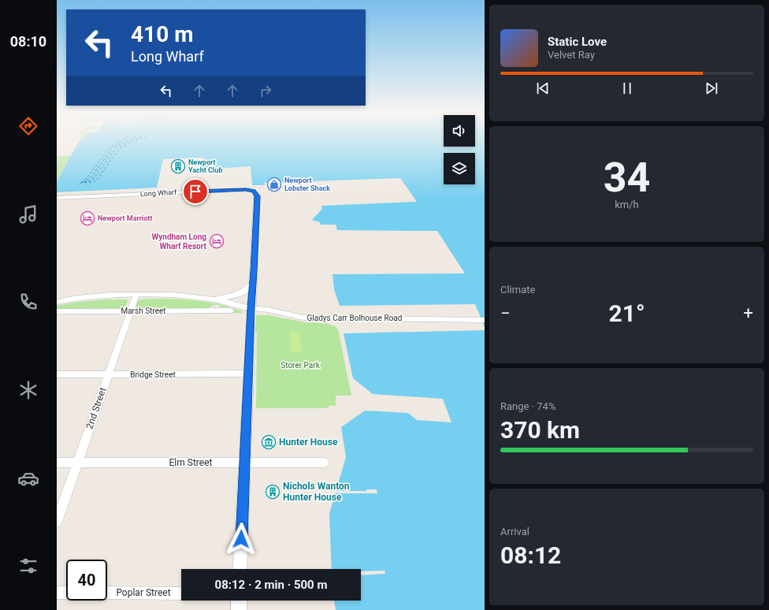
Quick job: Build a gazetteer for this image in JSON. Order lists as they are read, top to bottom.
{
  "streets": {
    "street": [
      "Long Wharf",
      "Marsh Street",
      "Gladys Carr Bolhouse Road",
      "Bridge Street",
      "2nd Street",
      "Elm Street",
      "Poplar Street"
    ]
  },
  "crossings": [
    ["Marsh Street", "2nd Street"],
    ["Gladys Carr Bolhouse Road", "2nd Street"],
    ["Bridge Street", "2nd Street"],
    ["2nd Street", "Elm Street"]
  ],
  "parks": ["Storer Park"],
  "places": {
    "building": ["Newport Yacht Club", "Nichols Wanton Hunter House"],
    "shop": ["Newport Lobster Shack"],
    "hotel": ["Newport Marriott", "Wyndham Long Wharf Resort"],
    "museum": ["Hunter House"]
  },
  "page": {
    "tabs": "08:10",
    "turn": ["410 m", "Long Wharf"],
    "song": ["Static Love", "Velvet Ray"],
    "tile": [
      ["34", "km/h"],
      "Climate",
      ["Range · 74%", "370 km"],
      ["Arrival", "08:12"]
    ],
    "heat": ["−", "21°", "+"],
    "limit": "40",
    "trip": "08:12 · 2 min · 500 m"
  }
}
